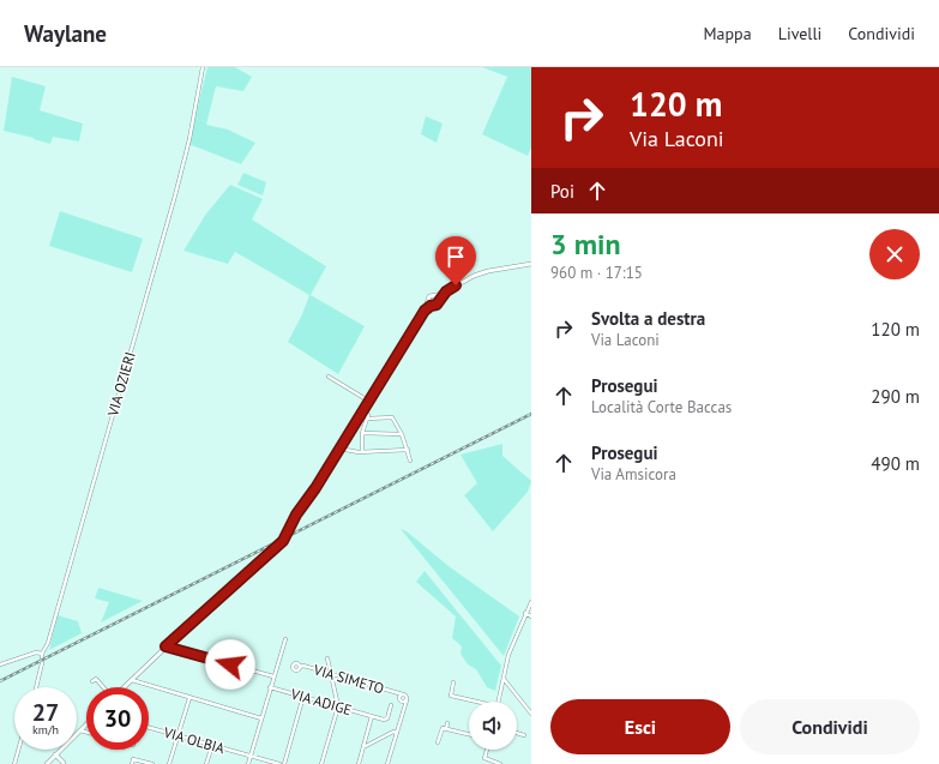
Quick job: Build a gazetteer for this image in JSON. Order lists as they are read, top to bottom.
{
  "streets": {
    "street": [
      "VIA OZIERI",
      "VIA SIMETO",
      "VIA ADIGE",
      "VIA OLBIA"
    ]
  },
  "page": {
    "header": "Waylane",
    "nav": ["Mappa", "Livelli", "Condividi"],
    "turn": ["120 m", "Via Laconi"],
    "then": "Poi",
    "heading": ["3 min", "960 m · 17:15"],
    "list": [
      {
        "name": "Svolta a destra",
        "note": "Via Laconi",
        "value": "120 m"
      },
      {
        "name": "Prosegui",
        "note": "Località Corte Baccas",
        "value": "290 m"
      },
      {
        "name": "Prosegui",
        "note": "Via Amsicora",
        "value": "490 m"
      }
    ],
    "speed": "27 km/h",
    "limit": "30",
    "buttons": ["Esci", "Condividi"]
  }
}
